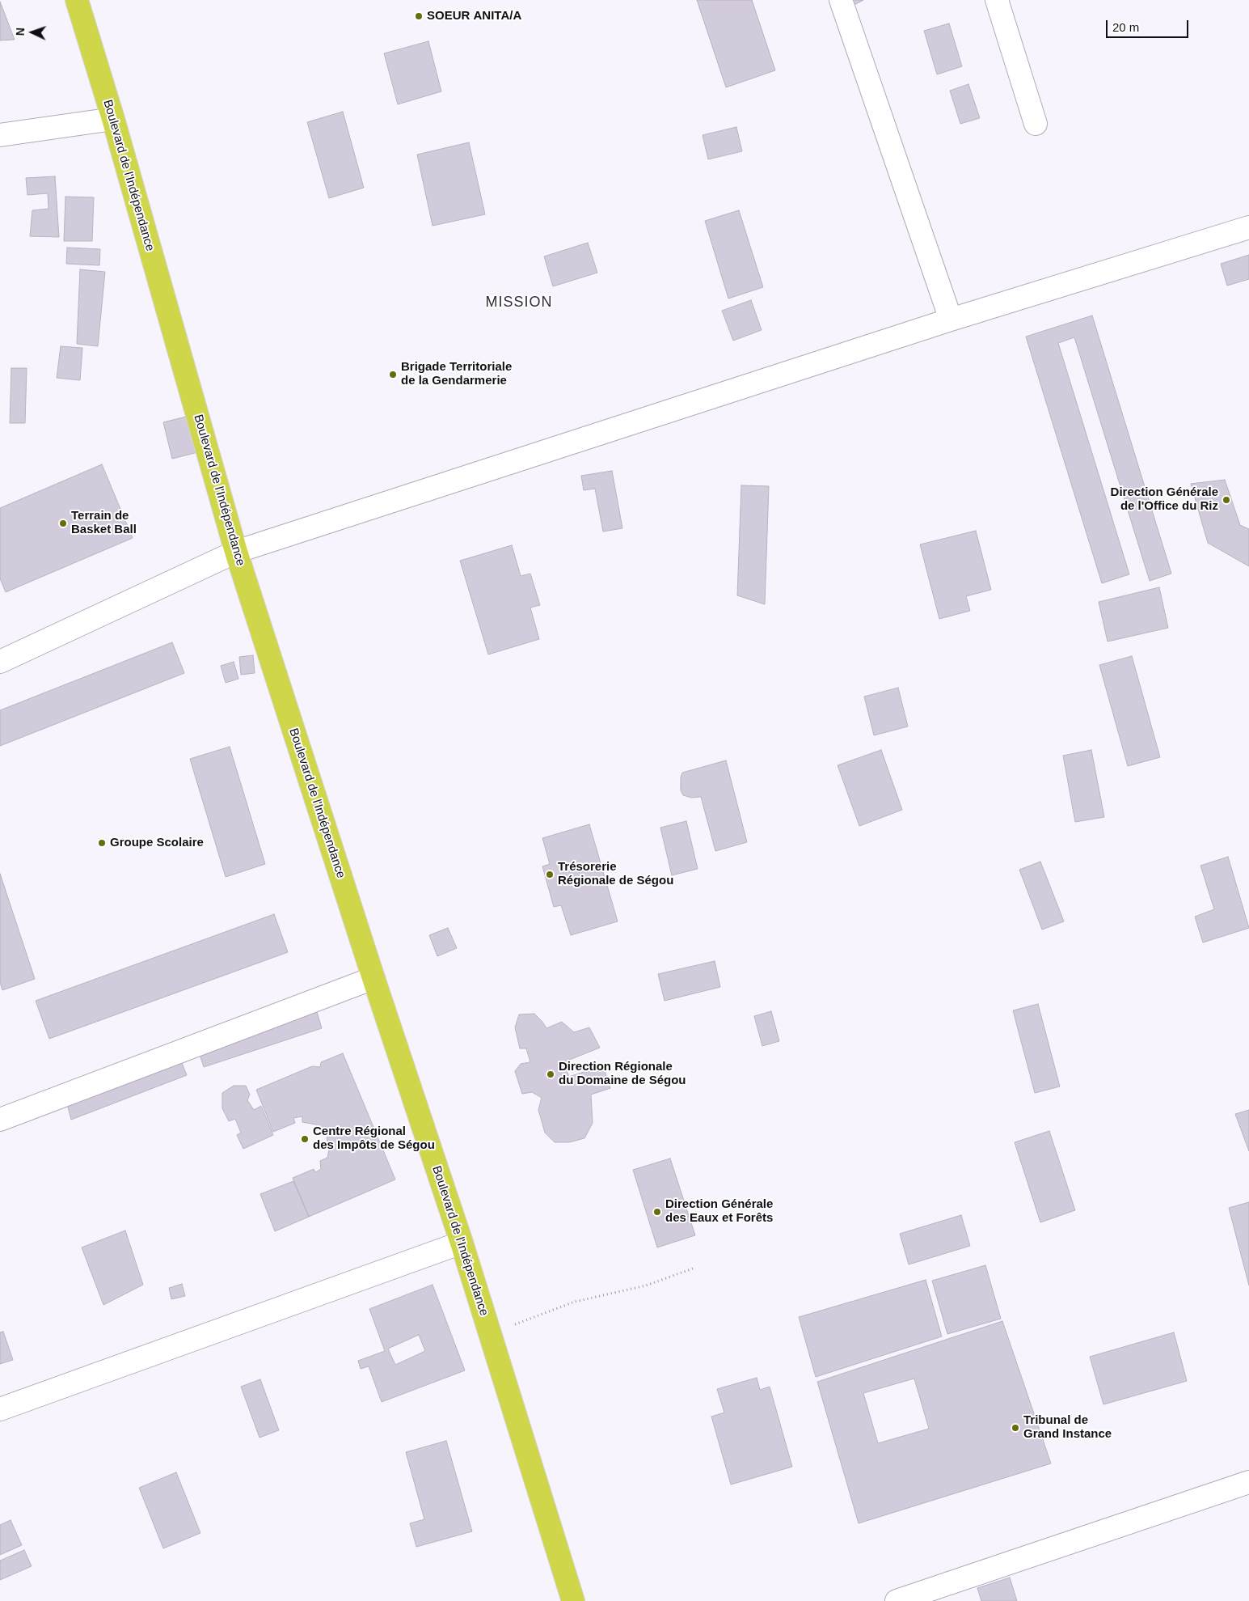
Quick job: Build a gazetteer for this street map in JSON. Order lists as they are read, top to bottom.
{
  "streets": {
    "highway": ["Boulevard de l'Indépendance"]
  },
  "districts": ["MISSION"],
  "places": [
    "SOEUR ANITA/A",
    "Brigade Territoriale de la Gendarmerie",
    "Direction Générale de l'Office du Riz",
    "Terrain de Basket Ball",
    "Groupe Scolaire",
    "Trésorerie Régionale de Ségou",
    "Direction Régionale du Domaine de Ségou",
    "Centre Régional des Impôts de Ségou",
    "Direction Générale des Eaux et Forêts",
    "Tribunal de Grand Instance"
  ],
  "scale_bar": "20 m",
  "north": "left"
}
